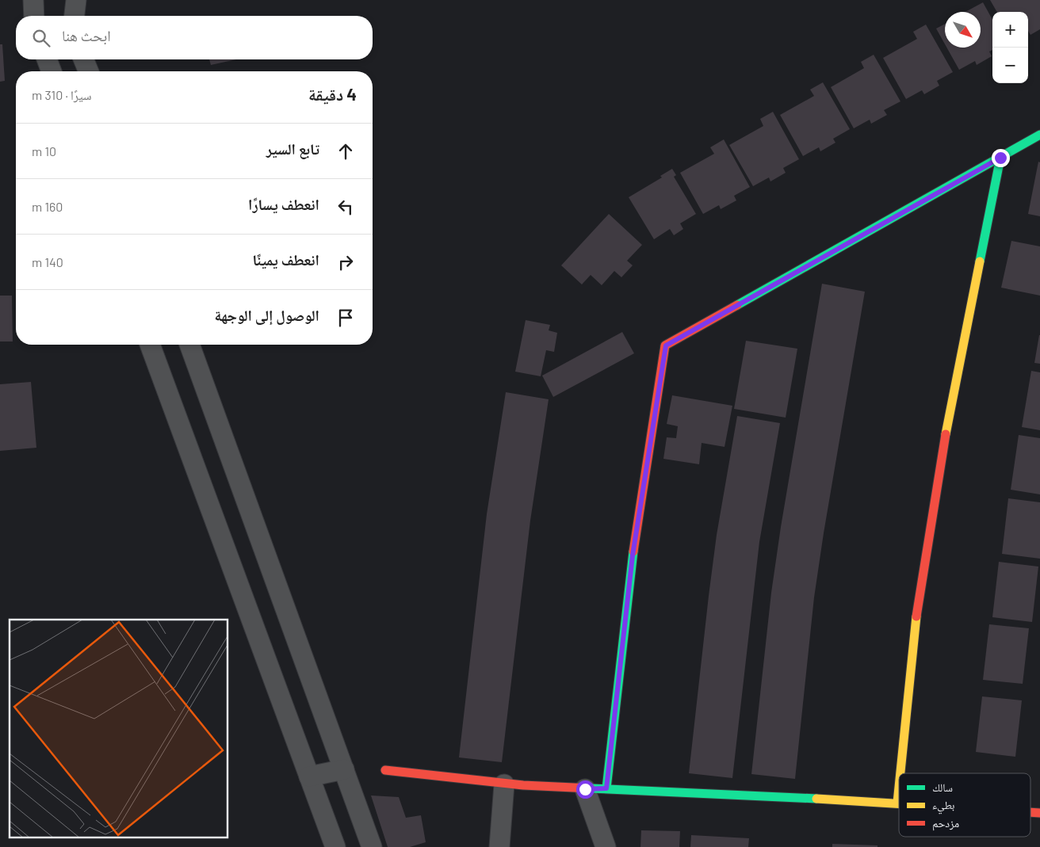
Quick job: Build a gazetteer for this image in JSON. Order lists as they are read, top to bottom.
{
  "legend": ["سالك", "بطيء", "مزدحم"],
  "north": "bottom right",
  "page": {
    "map_buttons": ["+", "−"],
    "search": "ابحث هنا",
    "heading": ["4 دقيقة", "سيرًا · 310 m"],
    "list": [
      ["تابع السير", "10 m"],
      ["انعطف يسارًا", "160 m"],
      ["انعطف يمينًا", "140 m"],
      "الوصول إلى الوجهة"
    ]
  }
}
